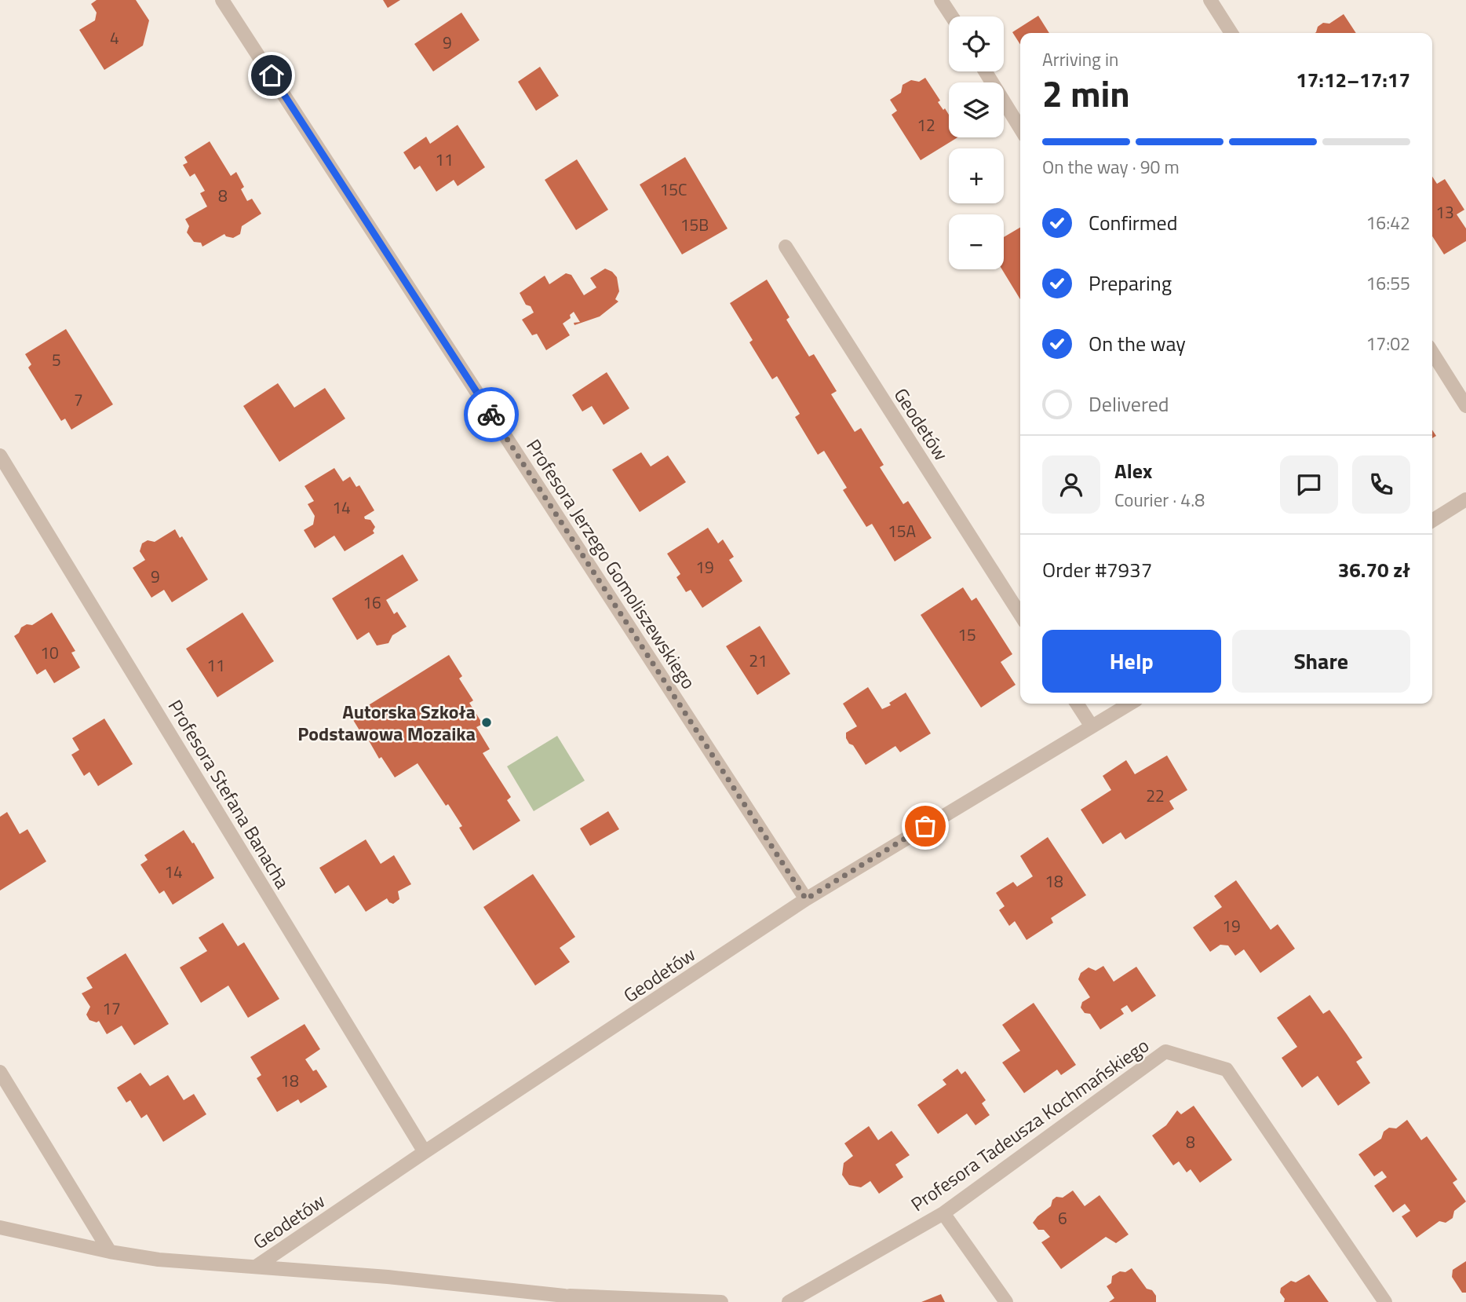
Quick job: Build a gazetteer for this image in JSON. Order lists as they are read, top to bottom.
{
  "streets": {
    "street": [
      "Geodetów",
      "Profesora Jerzego Gomoliszewskiego",
      "Profesora Stefana Banacha",
      "Profesora Tadeusza Kochmańskiego"
    ]
  },
  "crossings": [
    ["Geodetów", "Profesora Jerzego Gomoliszewskiego"],
    ["Geodetów", "Profesora Stefana Banacha"]
  ],
  "places": ["Autorska Szkoła Podstawowa Mozaika"],
  "house_numbers": [
    "4",
    "9",
    "12",
    "11",
    "15C",
    "8",
    "13",
    "15B",
    "5",
    "7",
    "14",
    "15A",
    "19",
    "9",
    "16",
    "15",
    "10",
    "21",
    "11",
    "22",
    "14",
    "18",
    "19",
    "17",
    "18",
    "8",
    "6"
  ],
  "page": {
    "map_buttons": ["+", "−"],
    "heading": ["2 min", "Arriving in", "17:12–17:17"],
    "panel": [
      "Alex",
      "Courier · 4.8",
      "Order #7937",
      "36.70 zł"
    ],
    "bar": "On the way · 90 m",
    "list": [
      ["Confirmed", "16:42"],
      ["Preparing", "16:55"],
      ["On the way", "17:02"],
      "Delivered"
    ],
    "buttons": ["Help", "Share"]
  }
}
